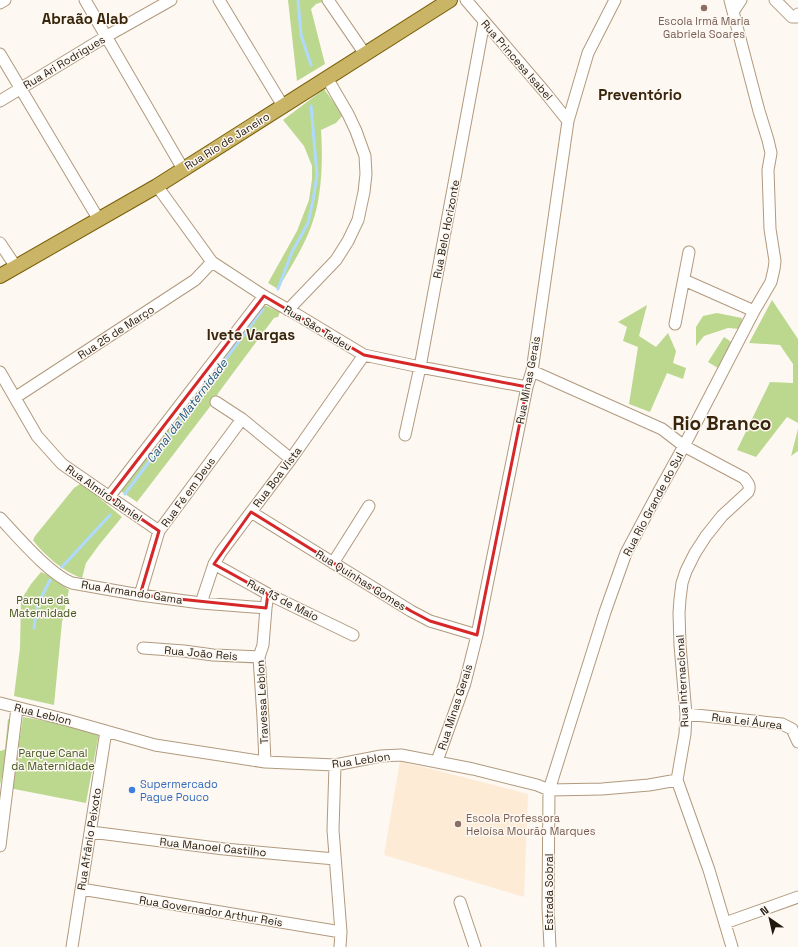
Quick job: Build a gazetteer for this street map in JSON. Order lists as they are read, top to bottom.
{
  "streets": {
    "main road": ["Rua Rio de Janeiro"],
    "street": [
      "Rua Princesa Isabel",
      "Rua Ari Rodrigues",
      "Rua Belo Horizonte",
      "Rua São Tadeu",
      "Rua 25 de Março",
      "Rua Minas Gerais",
      "Rua Boa Vista",
      "Rua Fé em Deus",
      "Rua Almiro Daniel",
      "Rua Rio Grande do Sul",
      "Rua Quinhas Gomes",
      "Rua Armando Gama",
      "Rua 13 de Maio",
      "Rua João Reis",
      "Rua Internacional",
      "Travessa Leblon",
      "Rua Leblon",
      "Rua Lei Áurea",
      "Rua Afrânio Peixoto",
      "Rua Manoel Castilho",
      "Estrada Sobral",
      "Rua Governador Arthur Reis"
    ]
  },
  "crossings": [
    ["Rua Princesa Isabel", "Rua Belo Horizonte"],
    ["Rua Princesa Isabel", "Rua Minas Gerais"],
    ["Rua Rio de Janeiro", "Rua São Tadeu"],
    ["Rua Belo Horizonte", "Rua São Tadeu"],
    ["Rua São Tadeu", "Rua 25 de Março"],
    ["Rua São Tadeu", "Rua Minas Gerais"],
    ["Rua São Tadeu", "Rua Boa Vista"],
    ["Rua 25 de Março", "Rua Almiro Daniel"],
    ["Rua Minas Gerais", "Rua Quinhas Gomes"],
    ["Rua Minas Gerais", "Rua Leblon"],
    ["Rua Boa Vista", "Rua Quinhas Gomes"],
    ["Rua Boa Vista", "Rua Armando Gama"],
    ["Rua Boa Vista", "Rua 13 de Maio"],
    ["Rua Fé em Deus", "Rua Almiro Daniel"],
    ["Rua Fé em Deus", "Rua Armando Gama"],
    ["Rua Rio Grande do Sul", "Rua Internacional"],
    ["Rua Rio Grande do Sul", "Rua Leblon"],
    ["Rua Rio Grande do Sul", "Estrada Sobral"],
    ["Rua Armando Gama", "Travessa Leblon"],
    ["Rua 13 de Maio", "Travessa Leblon"],
    ["Rua João Reis", "Travessa Leblon"],
    ["Rua Internacional", "Rua Leblon"],
    ["Rua Internacional", "Rua Lei Áurea"],
    ["Travessa Leblon", "Rua Leblon"],
    ["Rua Leblon", "Rua Afrânio Peixoto"],
    ["Rua Leblon", "Estrada Sobral"],
    ["Rua Afrânio Peixoto", "Rua Manoel Castilho"],
    ["Rua Afrânio Peixoto", "Rua Governador Arthur Reis"]
  ],
  "districts": [
    "Abraão Alab",
    "Preventório",
    "Ivete Vargas",
    "Rio Branco"
  ],
  "water": ["Canal da Maternidade"],
  "parks": ["Parque da Maternidade", "Parque Canal da Maternidade"],
  "places": ["Escola Irmã Maria Gabriela Soares", "Supermercado Pague Pouco", "Escola Professora Heloísa Mourão Marques"],
  "north": "top left"
}
